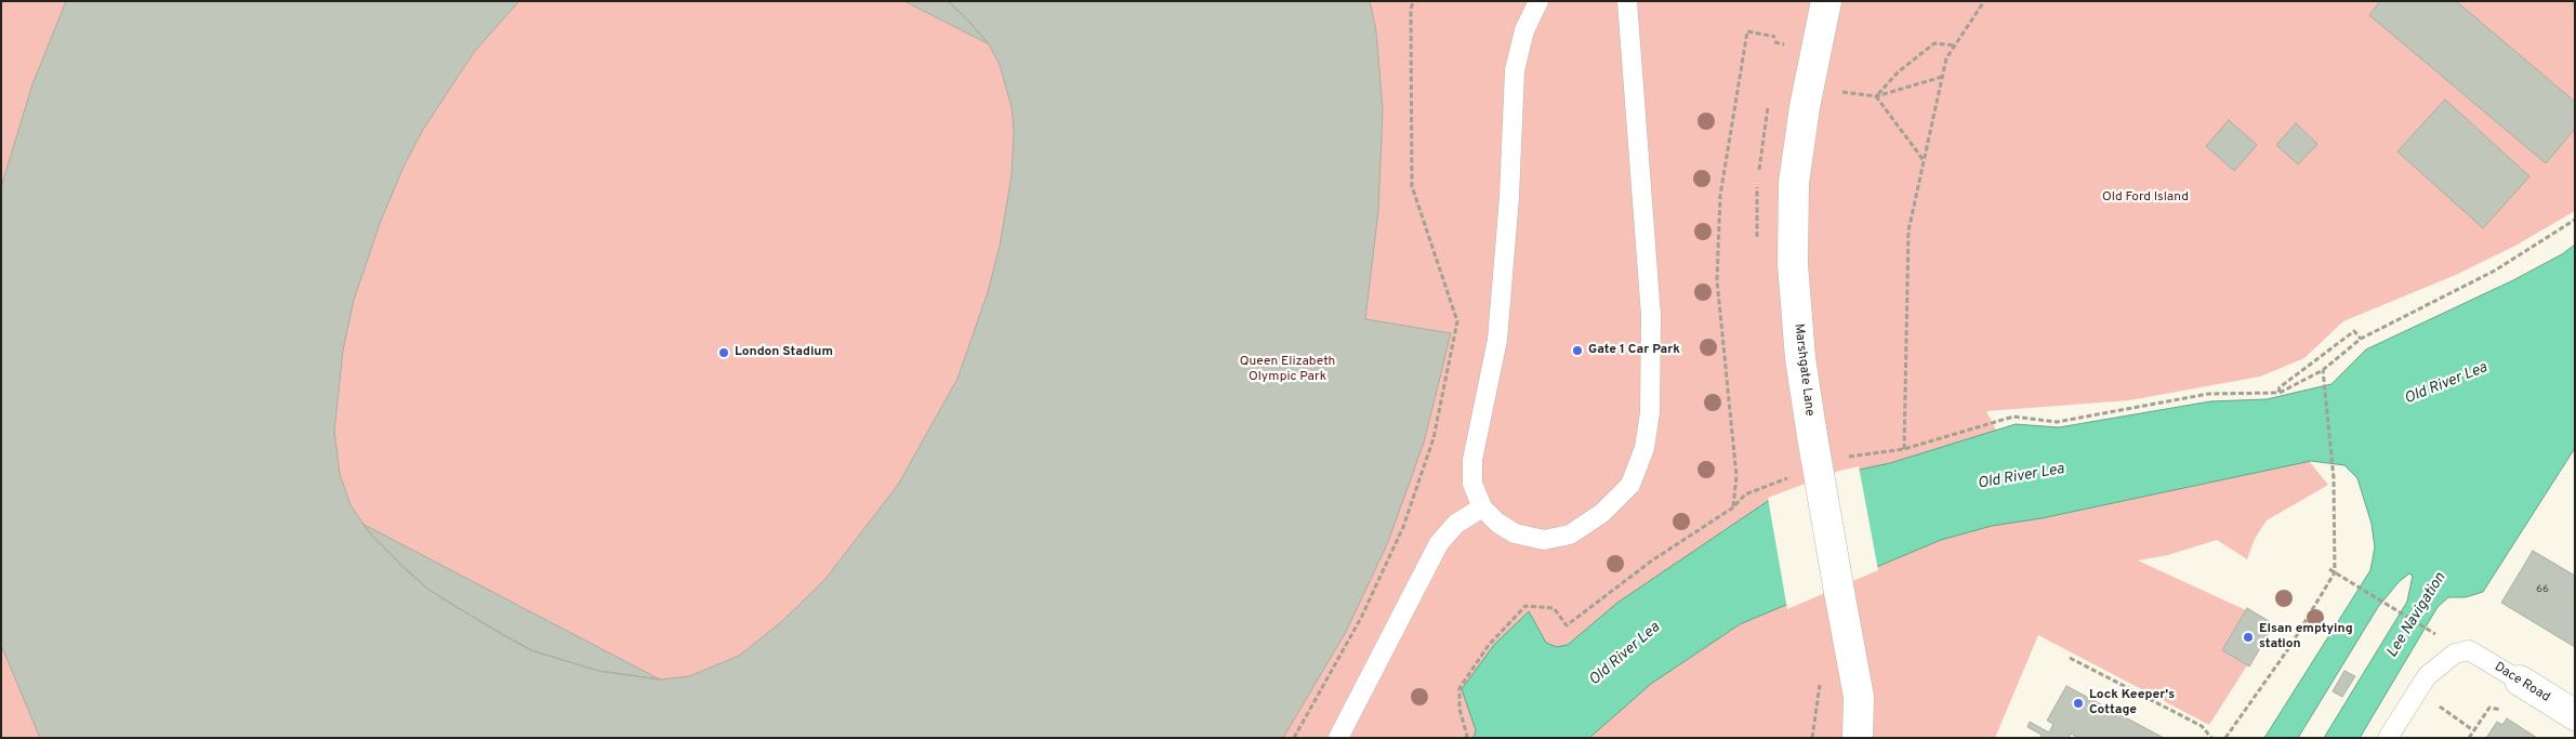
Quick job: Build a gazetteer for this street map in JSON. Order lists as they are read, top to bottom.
{
  "streets": {
    "street": ["Marshgate Lane", "Dace Road"]
  },
  "water": ["Old River Lea", "Lee Navigation"],
  "parks": ["Old Ford Island", "Queen Elizabeth Olympic Park"],
  "places": [
    "Gate 1 Car Park",
    "London Stadium",
    "Elsan emptying station",
    "Lock Keeper's Cottage"
  ],
  "house_numbers": ["66"]
}
